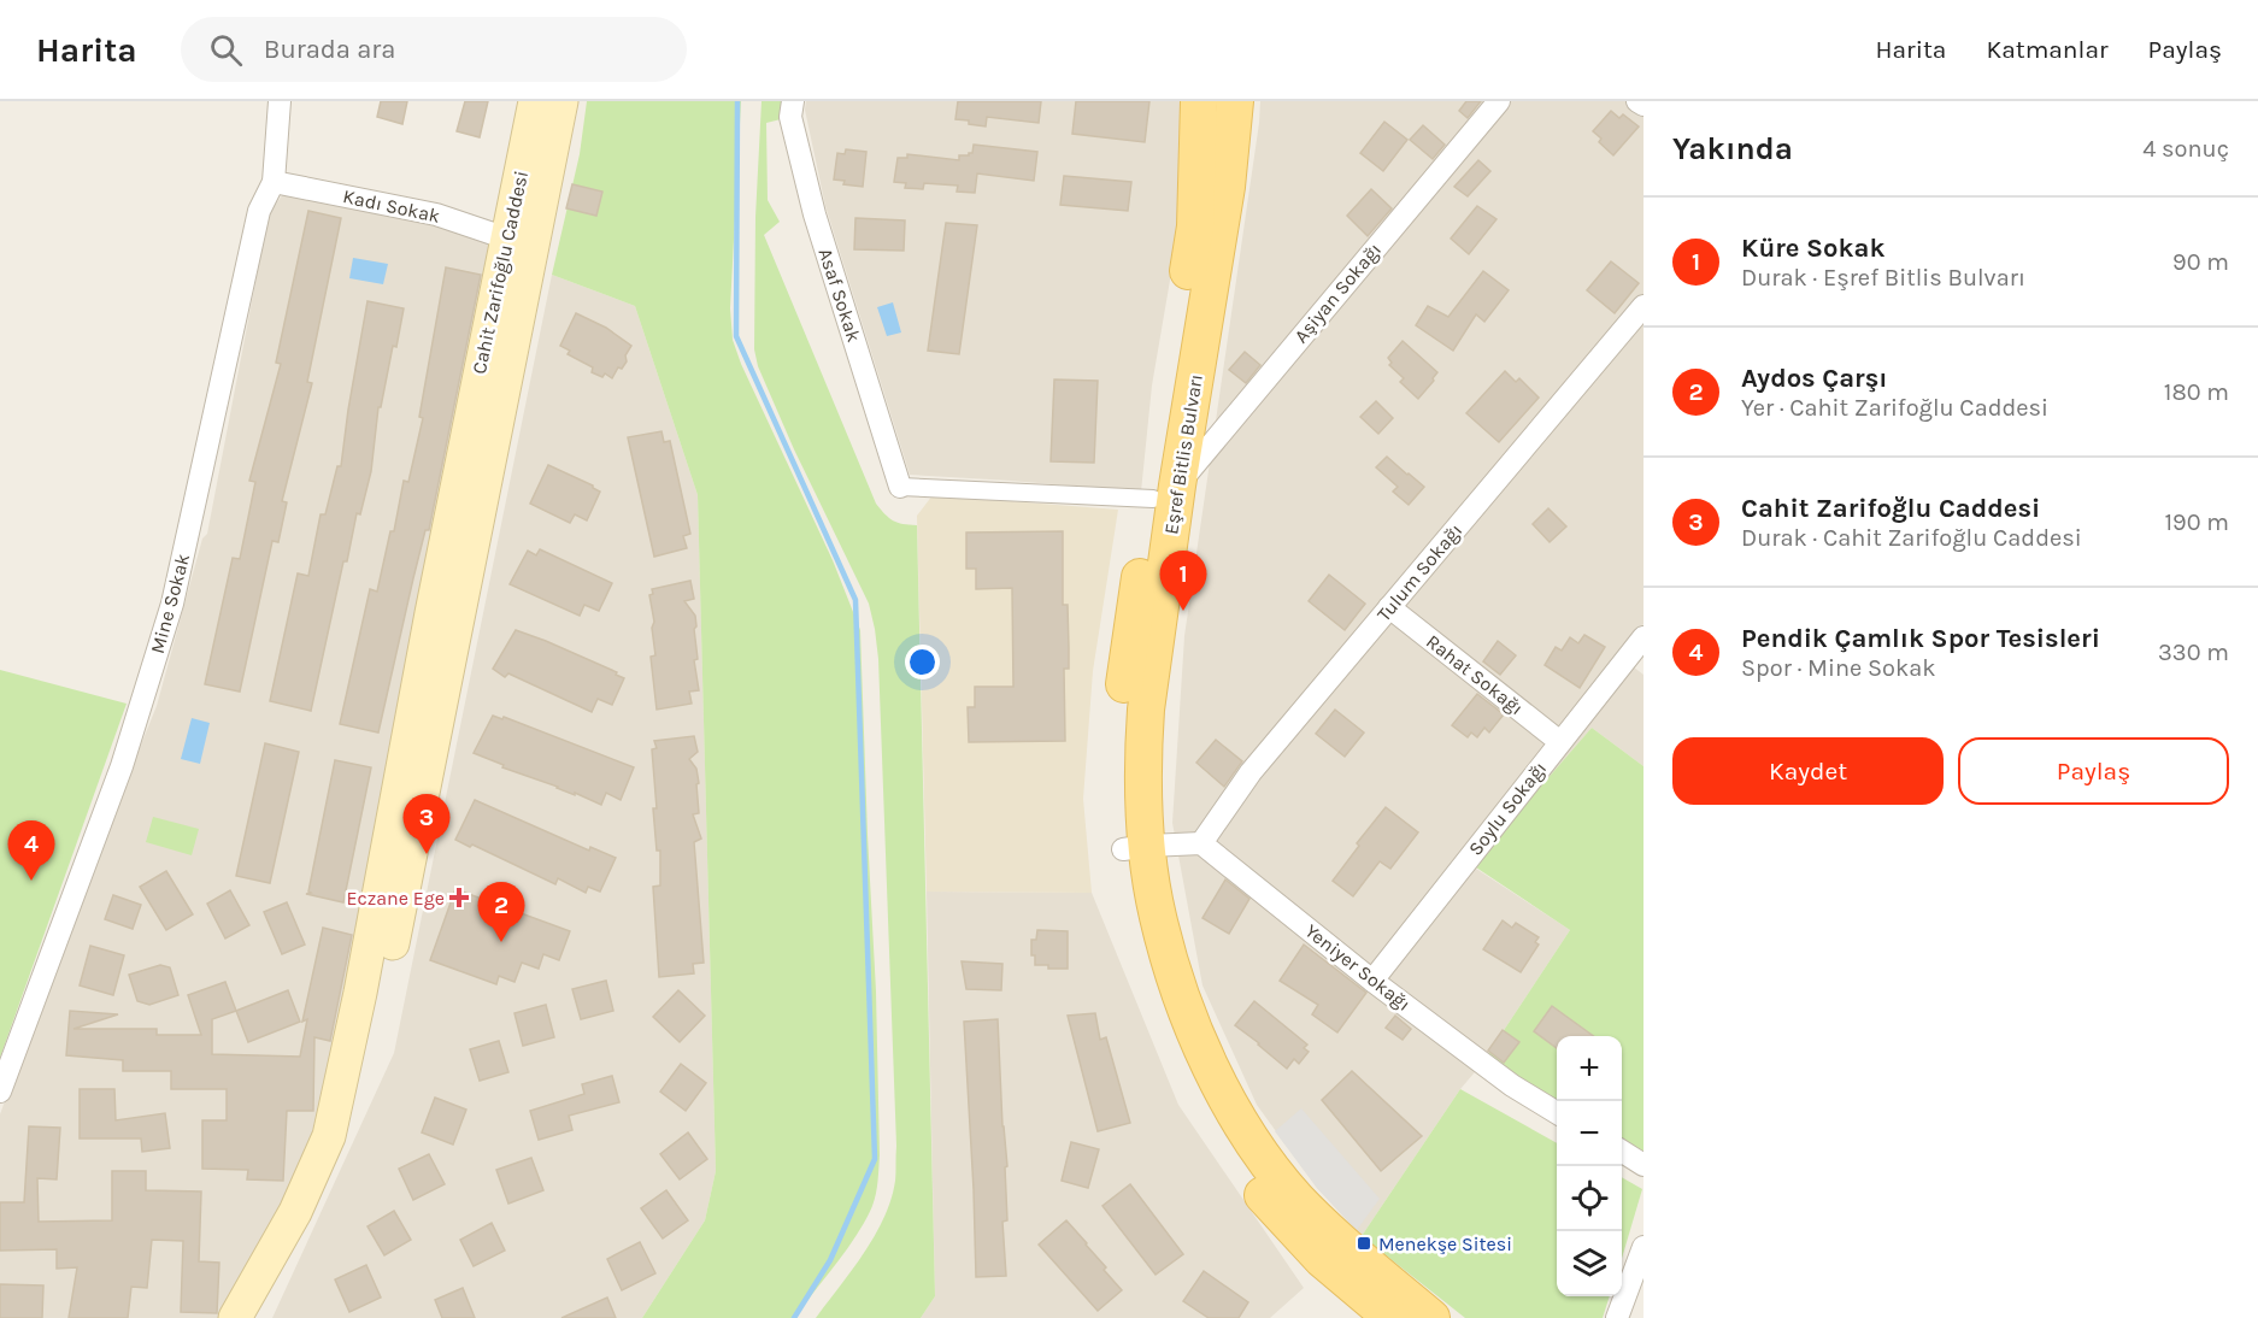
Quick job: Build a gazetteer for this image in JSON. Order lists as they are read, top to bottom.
{
  "streets": {
    "main road": ["Cahit Zarifoğlu Caddesi", "Eşref Bitlis Bulvarı"],
    "street": [
      "Kadı Sokak",
      "Aşiyan Sokağı",
      "Asaf Sokak",
      "Tulum Sokağı",
      "Mine Sokak",
      "Rahat Sokağı",
      "Soylu Sokağı",
      "Yeniyer Sokağı"
    ]
  },
  "crossings": [
    ["Kadı Sokak", "Cahit Zarifoğlu Caddesi"],
    ["Kadı Sokak", "Mine Sokak"],
    ["Aşiyan Sokağı", "Eşref Bitlis Bulvarı"],
    ["Tulum Sokağı", "Rahat Sokağı"],
    ["Tulum Sokağı", "Yeniyer Sokağı"],
    ["Rahat Sokağı", "Soylu Sokağı"],
    ["Soylu Sokağı", "Yeniyer Sokağı"]
  ],
  "places": {
    "health": ["Eczane Ege"],
    "transit": ["Menekşe Sitesi"]
  },
  "page": {
    "header": "Harita",
    "search": "Burada ara",
    "nav": ["Harita", "Katmanlar", "Paylaş"],
    "heading": ["Yakında", "4 sonuç"],
    "list": [
      {
        "mark": "1",
        "name": "Küre Sokak",
        "note": "Durak · Eşref Bitlis Bulvarı",
        "value": "90 m"
      },
      {
        "mark": "2",
        "name": "Aydos Çarşı",
        "note": "Yer · Cahit Zarifoğlu Caddesi",
        "value": "180 m"
      },
      {
        "mark": "3",
        "name": "Cahit Zarifoğlu Caddesi",
        "note": "Durak · Cahit Zarifoğlu Caddesi",
        "value": "190 m"
      },
      {
        "mark": "4",
        "name": "Pendik Çamlık Spor Tesisleri",
        "note": "Spor · Mine Sokak",
        "value": "330 m"
      }
    ],
    "pins": [
      "1",
      "3",
      "4",
      "2"
    ],
    "buttons": ["Kaydet", "Paylaş"],
    "map_buttons": ["+", "−"]
  }
}
